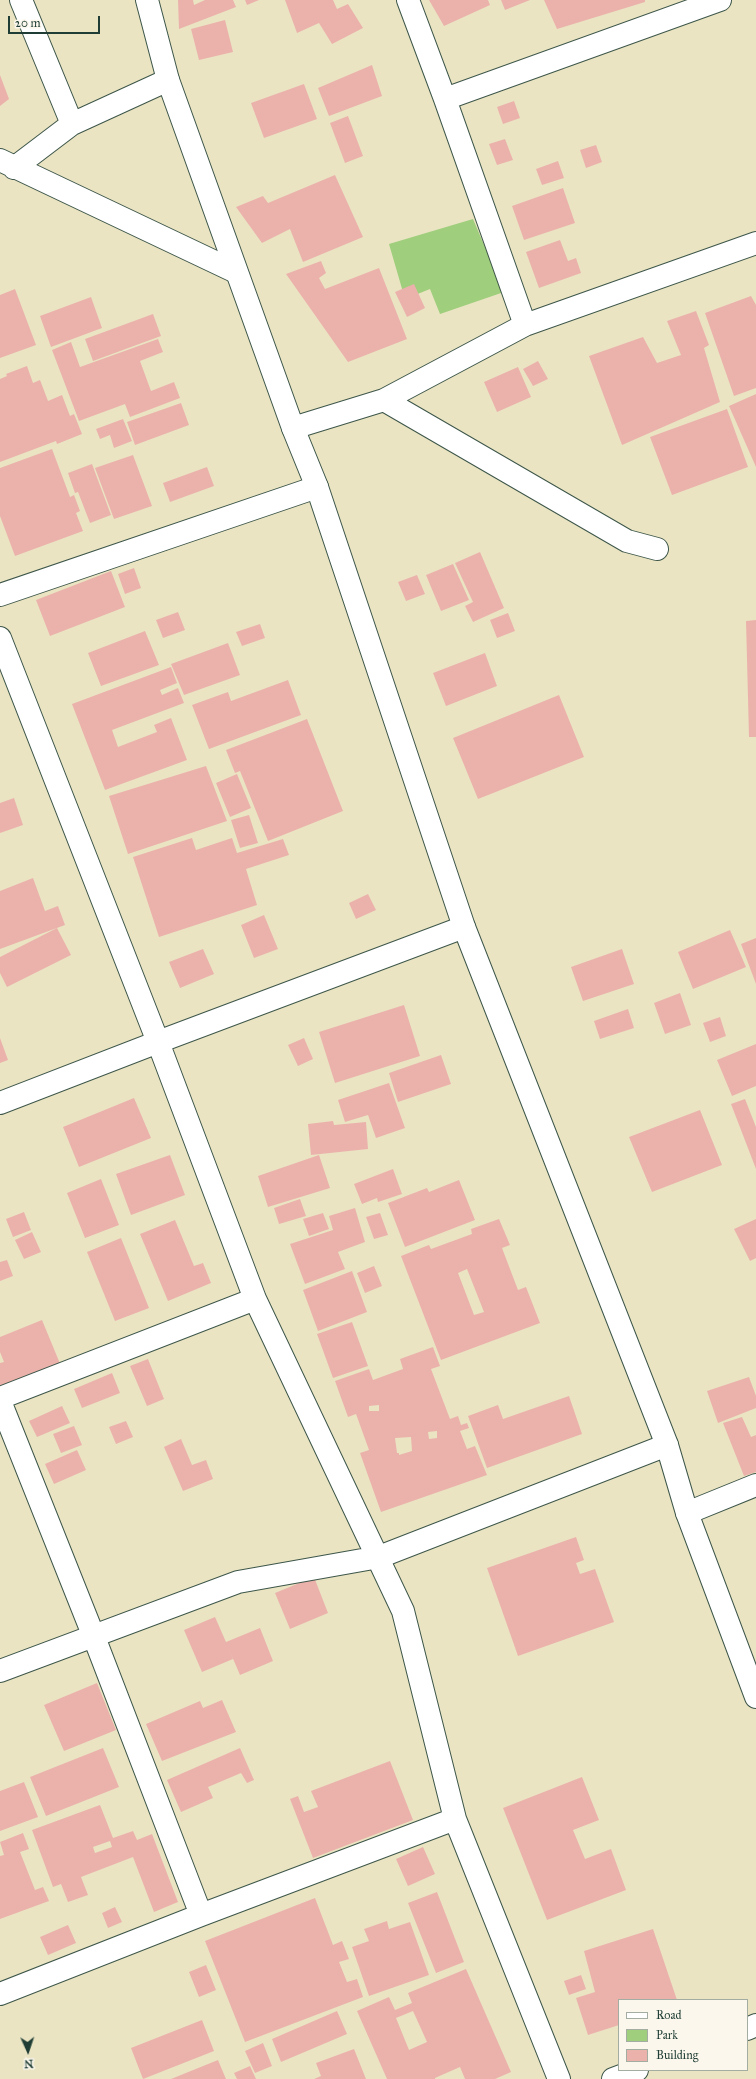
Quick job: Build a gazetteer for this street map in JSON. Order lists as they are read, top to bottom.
{
  "legend": ["Road", "Park", "Building"],
  "scale_bar": "20 m",
  "north": "bottom"
}
